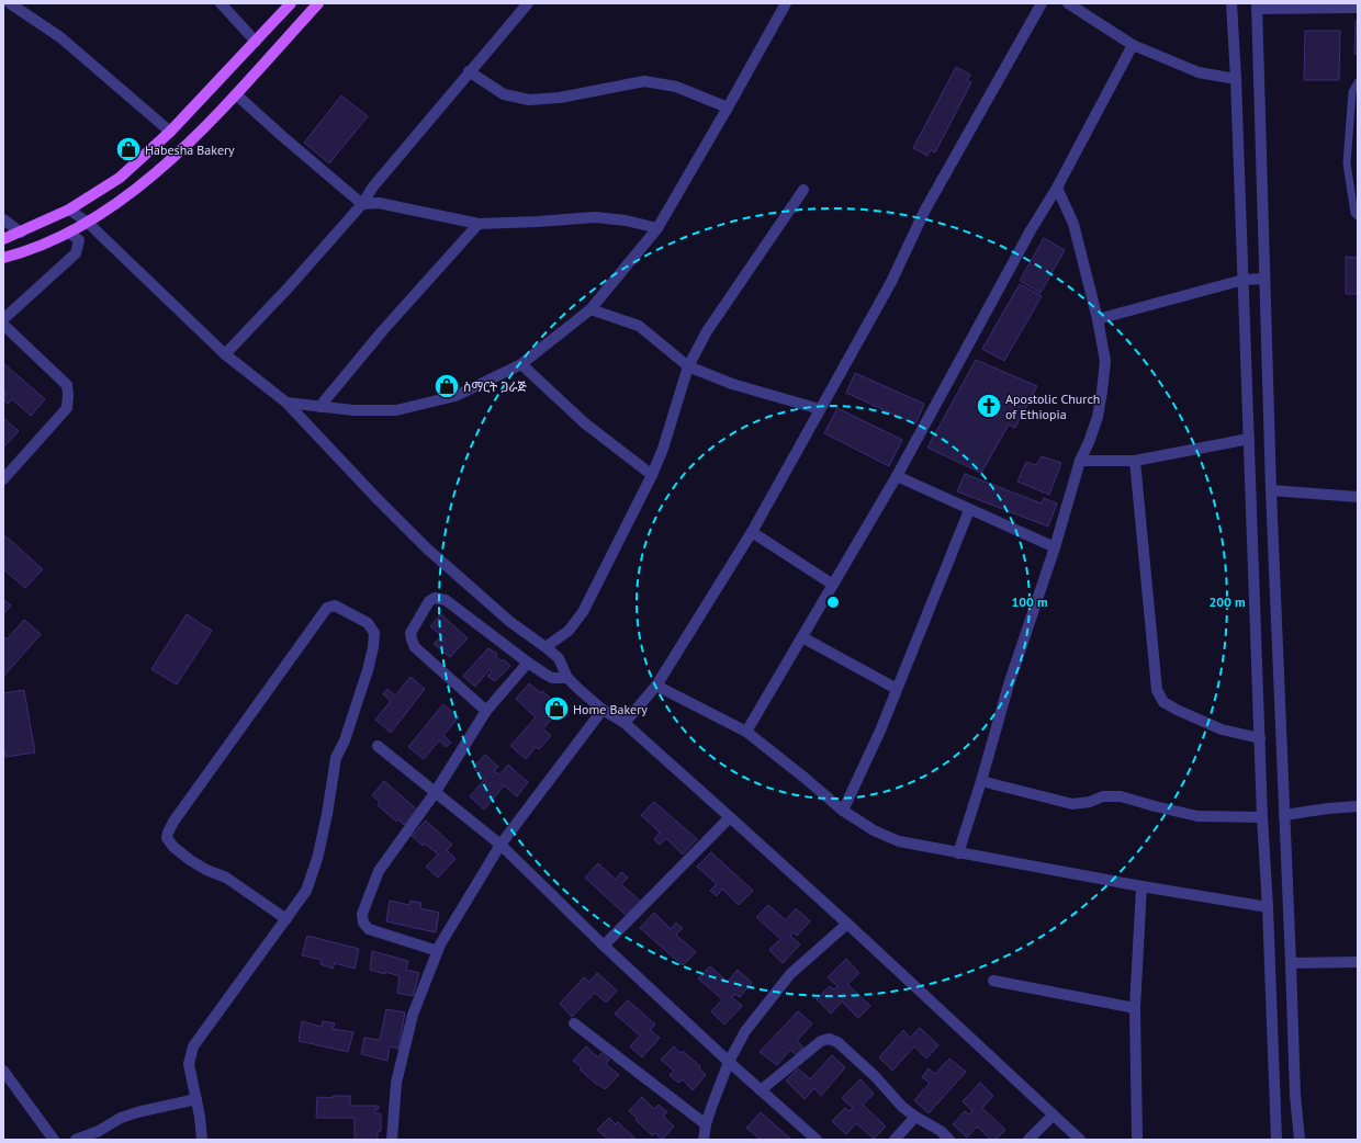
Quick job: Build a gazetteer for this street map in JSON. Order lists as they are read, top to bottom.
{
  "places": {
    "shop": ["Habesha Bakery", "ስማርት ጋራጅ", "Home Bakery"],
    "church": ["Apostolic Church of Ethiopia"]
  },
  "rings": ["100 m", "200 m"]
}
